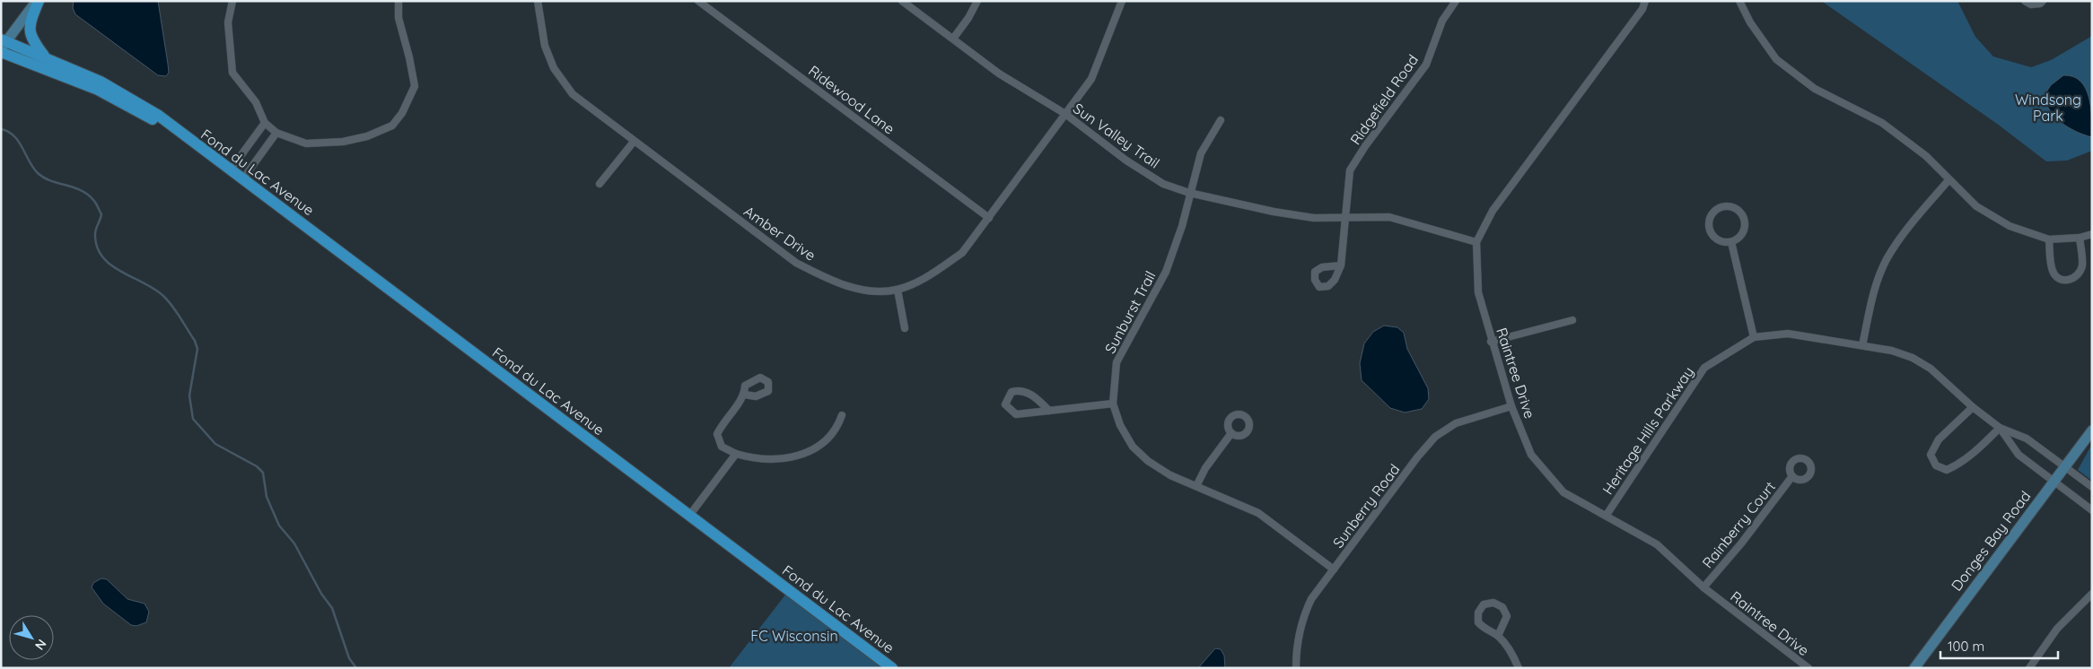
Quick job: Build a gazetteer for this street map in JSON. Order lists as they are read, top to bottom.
{
  "streets": {
    "main road": ["Fond du Lac Avenue"],
    "street": [
      "Ridewood Lane",
      "Ridgefield Road",
      "Sun Valley Trail",
      "Amber Drive",
      "Sunburst Trail",
      "Raintree Drive",
      "Heritage Hills Parkway",
      "Sunberry Road",
      "Rainberry Court",
      "Donges Bay Road"
    ]
  },
  "crossings": [
    ["Ridewood Lane", "Amber Drive"],
    ["Ridgefield Road", "Sun Valley Trail"],
    ["Sun Valley Trail", "Amber Drive"],
    ["Sun Valley Trail", "Sunburst Trail"],
    ["Sun Valley Trail", "Raintree Drive"],
    ["Sunburst Trail", "Sunberry Road"],
    ["Raintree Drive", "Heritage Hills Parkway"],
    ["Raintree Drive", "Sunberry Road"],
    ["Raintree Drive", "Rainberry Court"],
    ["Heritage Hills Parkway", "Donges Bay Road"]
  ],
  "parks": ["Windsong Park", "FC Wisconsin"],
  "scale_bar": "100 m",
  "north": "bottom right"
}
